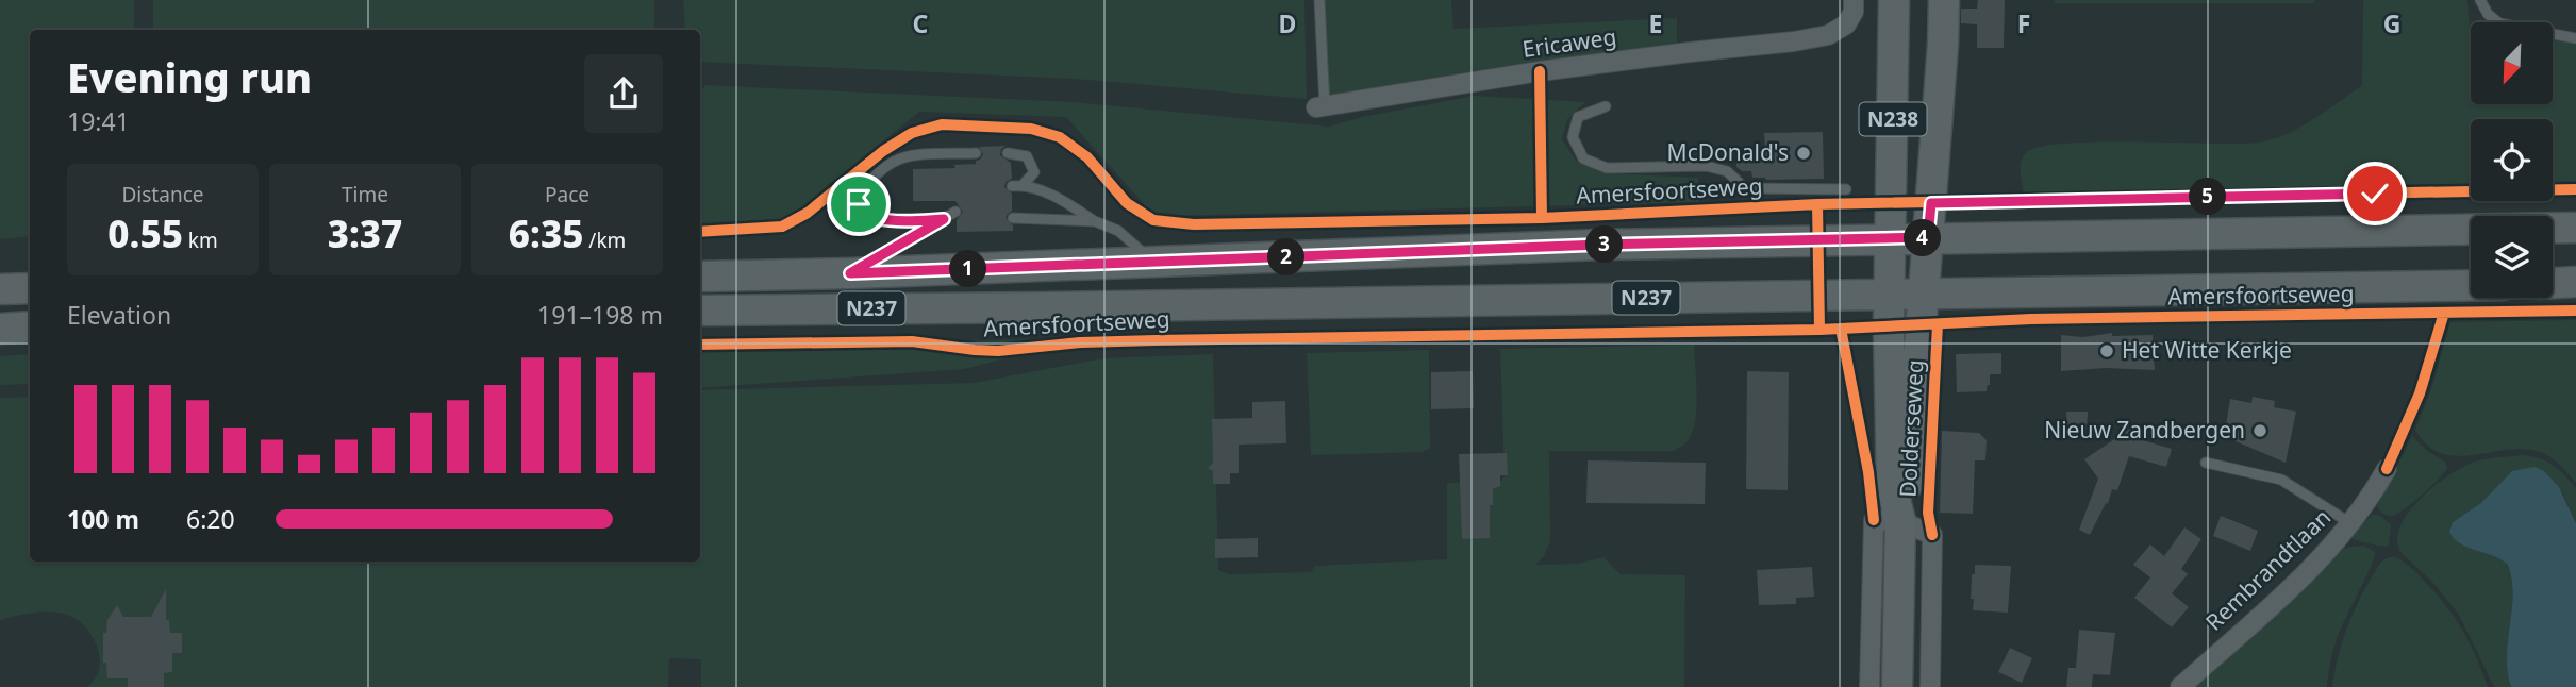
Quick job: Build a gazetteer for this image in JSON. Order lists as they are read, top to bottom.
{
  "streets": {
    "main road": [
      "N238",
      "Amersfoortseweg",
      "N237",
      "Dolderseweg"
    ],
    "street": ["Ericaweg", "Rembrandtlaan"]
  },
  "crossings": [
    ["N238", "Amersfoortseweg"],
    ["N238", "N237"],
    ["N238", "Dolderseweg"],
    ["Amersfoortseweg", "Dolderseweg"]
  ],
  "places": ["McDonald's", "Het Witte Kerkje", "Nieuw Zandbergen"],
  "north": "bottom left",
  "page": {
    "heading": ["Evening run", "19:41"],
    "stats": [
      ["Distance", "0.55 km"],
      ["Time", "3:37"],
      ["Pace", "6:35 /km"]
    ],
    "pins": [
      "5",
      "4",
      "3",
      "2",
      "1"
    ],
    "chart": ["Elevation", "191–198 m"],
    "list": [
      {
        "name": "100 m",
        "note": "6:20"
      }
    ]
  },
  "grid": {
    "columns": [
      "C",
      "D",
      "E",
      "F",
      "G"
    ]
  }
}
